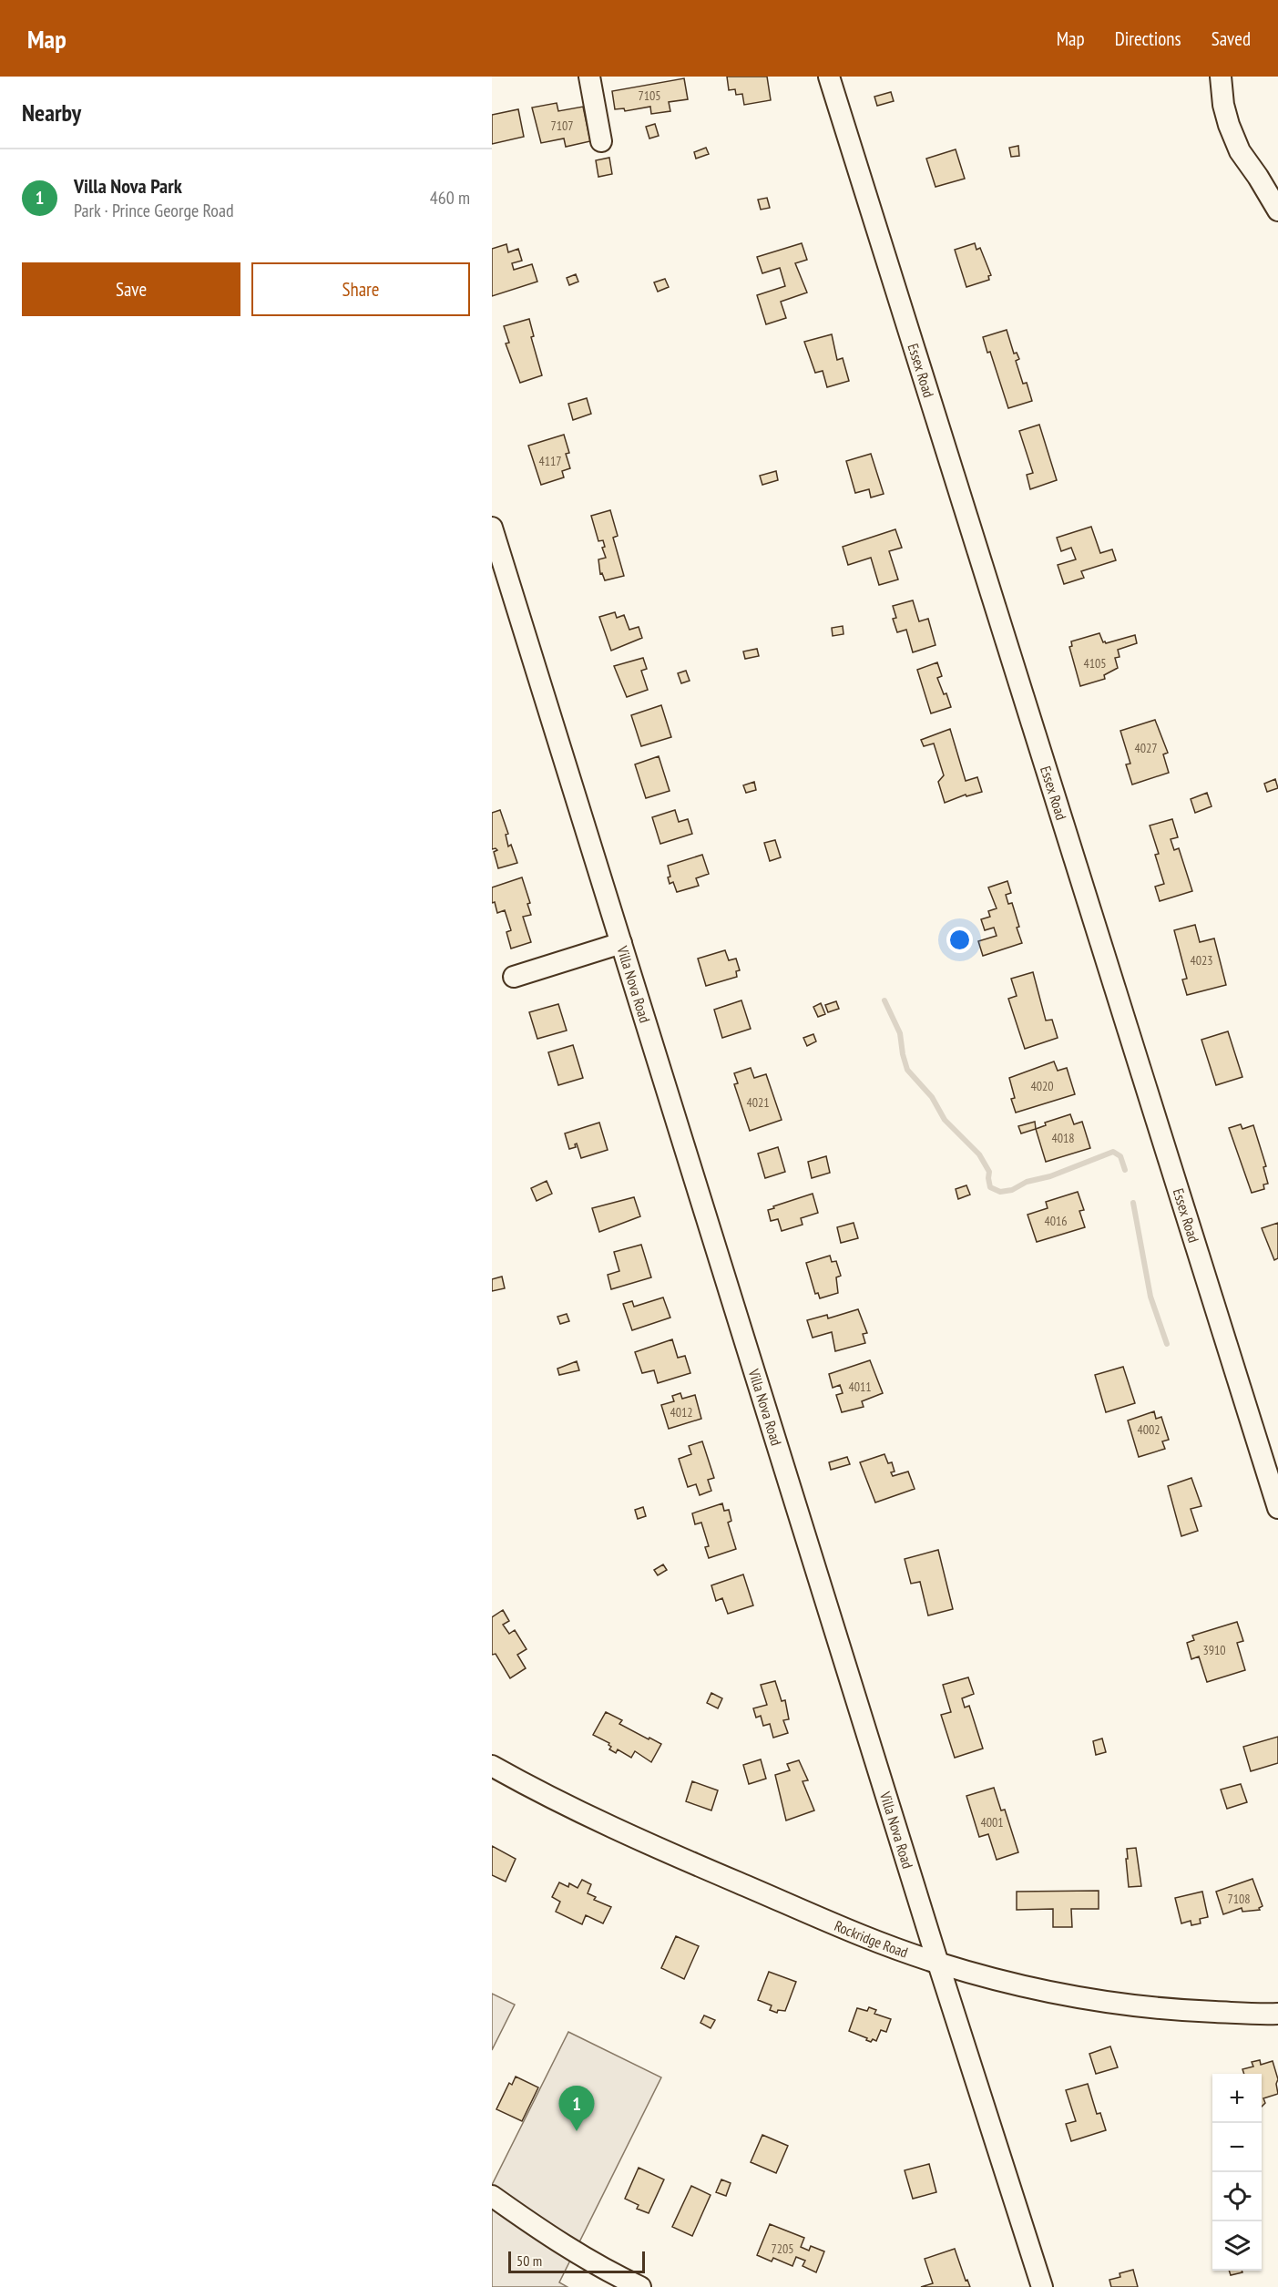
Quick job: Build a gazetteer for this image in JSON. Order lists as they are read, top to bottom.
{
  "streets": {
    "street": ["Essex Road", "Villa Nova Road", "Rockridge Road"]
  },
  "crossings": [
    ["Villa Nova Road", "Rockridge Road"]
  ],
  "house_numbers": [
    "7105",
    "7107",
    "4117",
    "4105",
    "4027",
    "4023",
    "4020",
    "4021",
    "4018",
    "4016",
    "4011",
    "4012",
    "4002",
    "3910",
    "4001",
    "7108",
    "7205"
  ],
  "scale_bar": "50 m",
  "page": {
    "header": "Map",
    "nav": ["Map", "Directions", "Saved"],
    "heading": "Nearby",
    "list": [
      {
        "mark": "1",
        "name": "Villa Nova Park",
        "note": "Park · Prince George Road",
        "value": "460 m"
      }
    ],
    "buttons": ["Save", "Share"],
    "map_buttons": ["+", "−"],
    "pins": "1",
    "scale": "50 m"
  }
}
